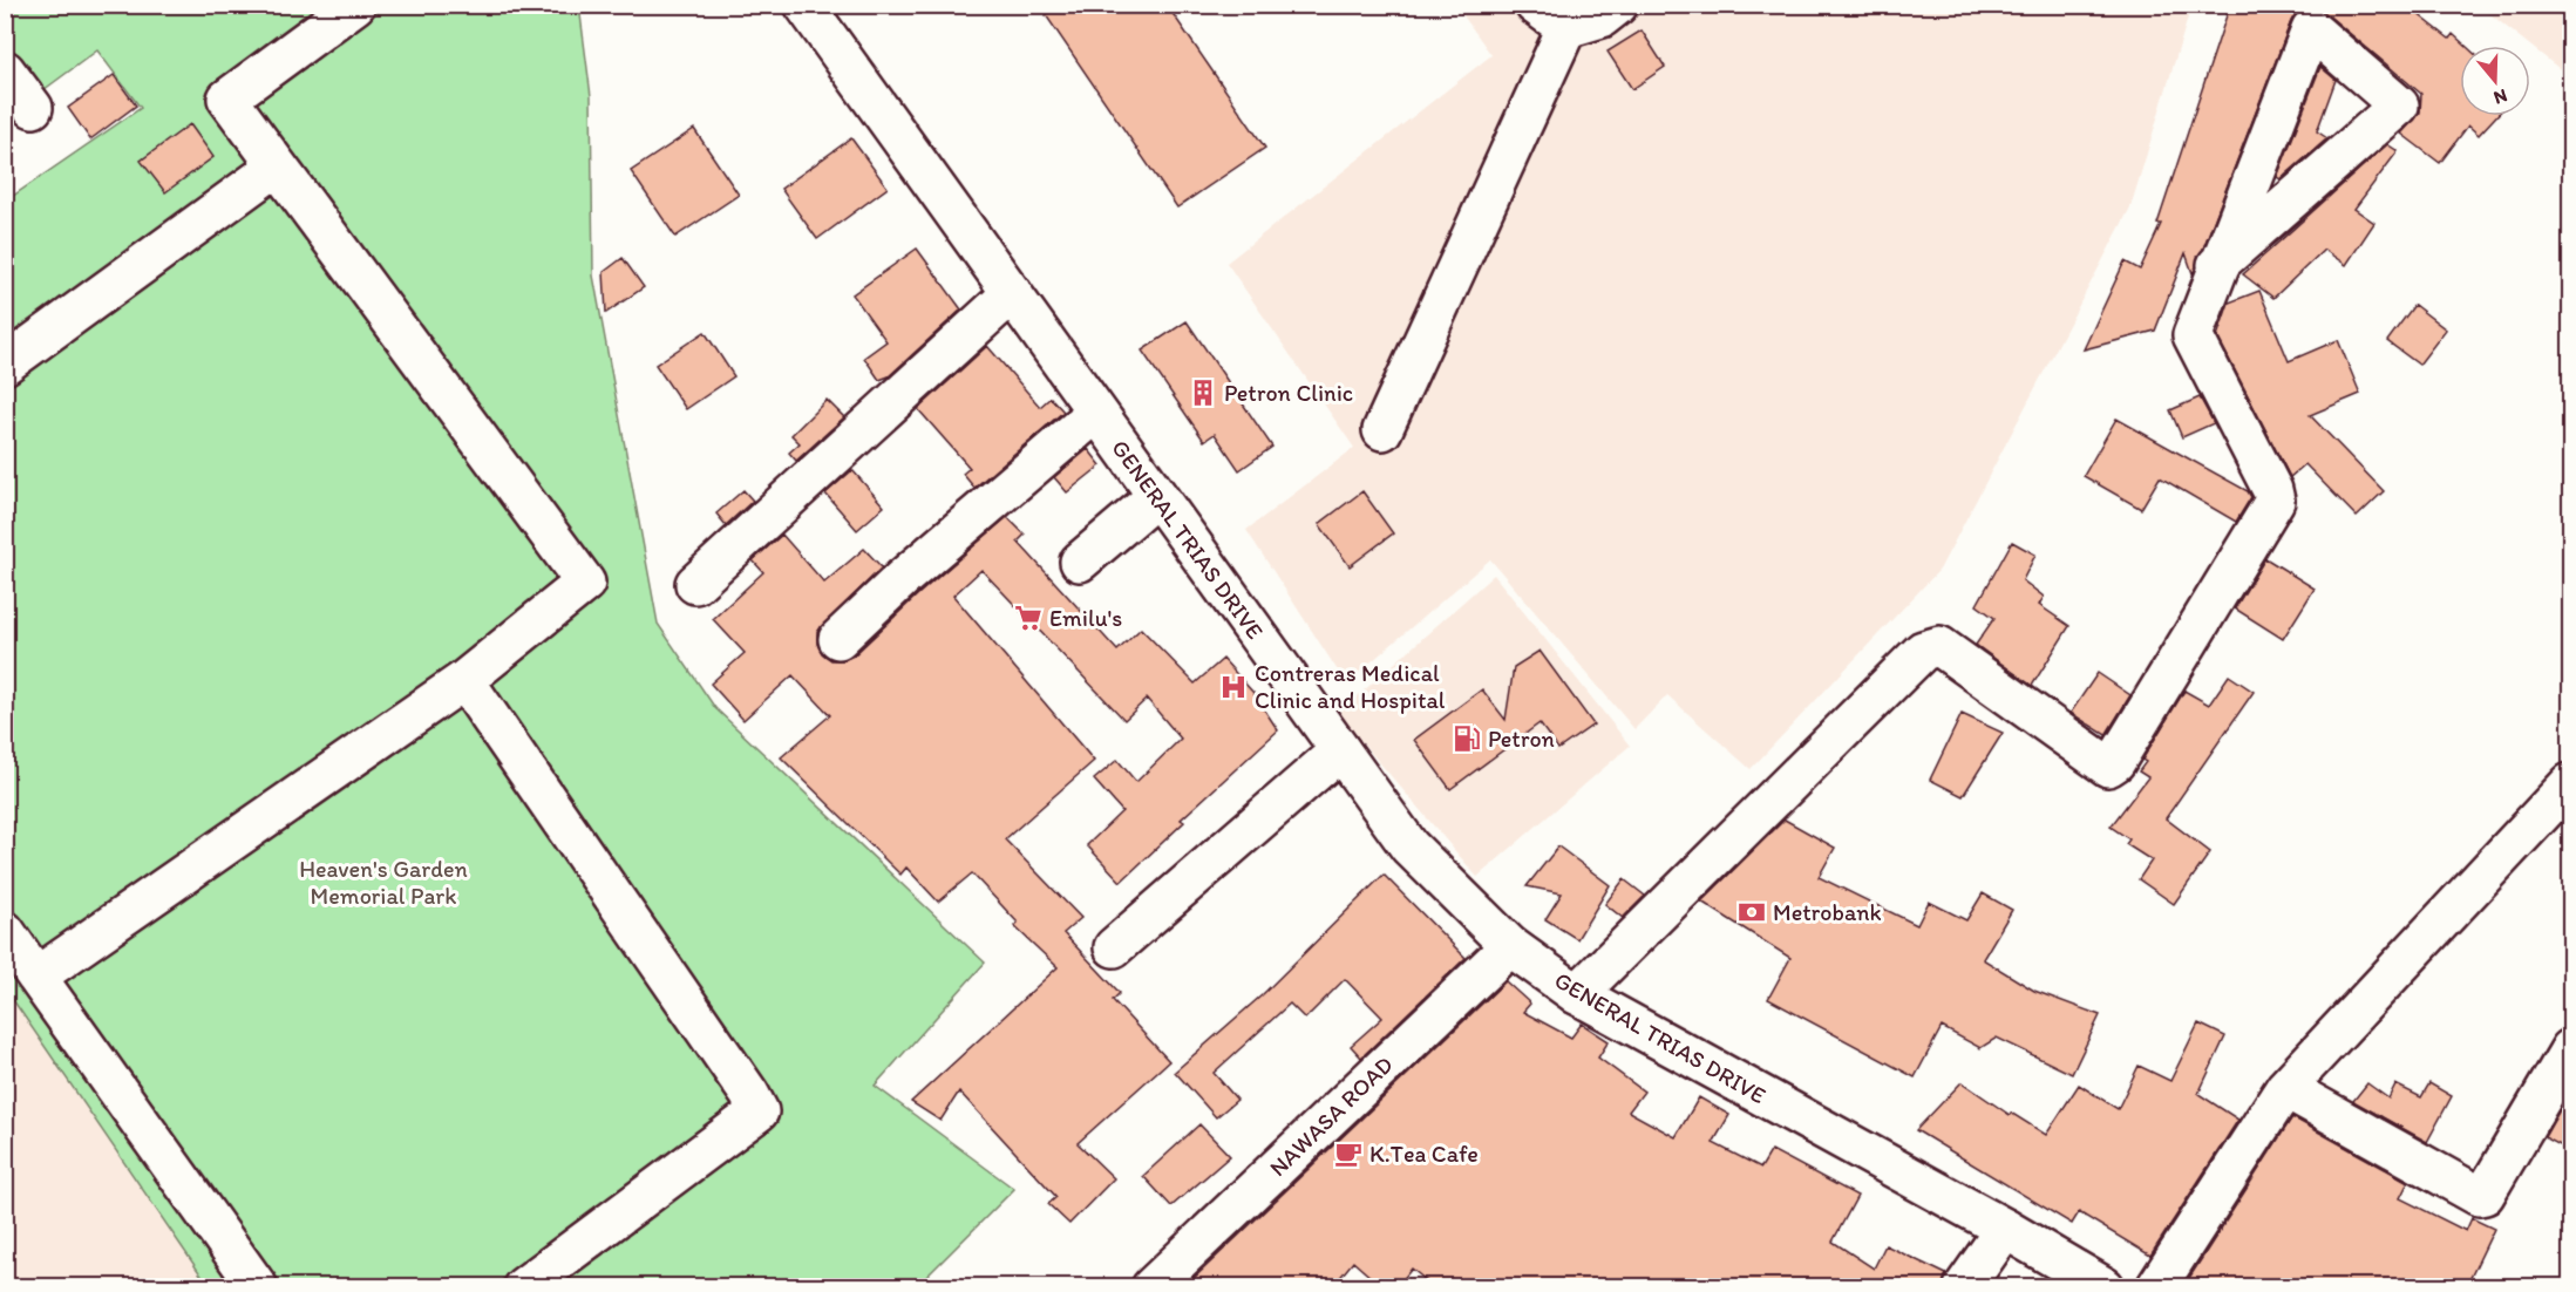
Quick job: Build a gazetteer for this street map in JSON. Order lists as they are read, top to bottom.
{
  "streets": {
    "street": ["GENERAL TRIAS DRIVE", "NAWASA ROAD"]
  },
  "crossings": [
    ["GENERAL TRIAS DRIVE", "NAWASA ROAD"]
  ],
  "parks": ["Heaven's Garden Memorial Park"],
  "places": {
    "building": ["Petron Clinic"],
    "supermarket": ["Emilu's"],
    "hospital": ["Contreras Medical Clinic and Hospital"],
    "fuel station": ["Petron"],
    "bank": ["Metrobank"],
    "cafe": ["K.Tea Cafe"]
  },
  "north": "bottom"
}
